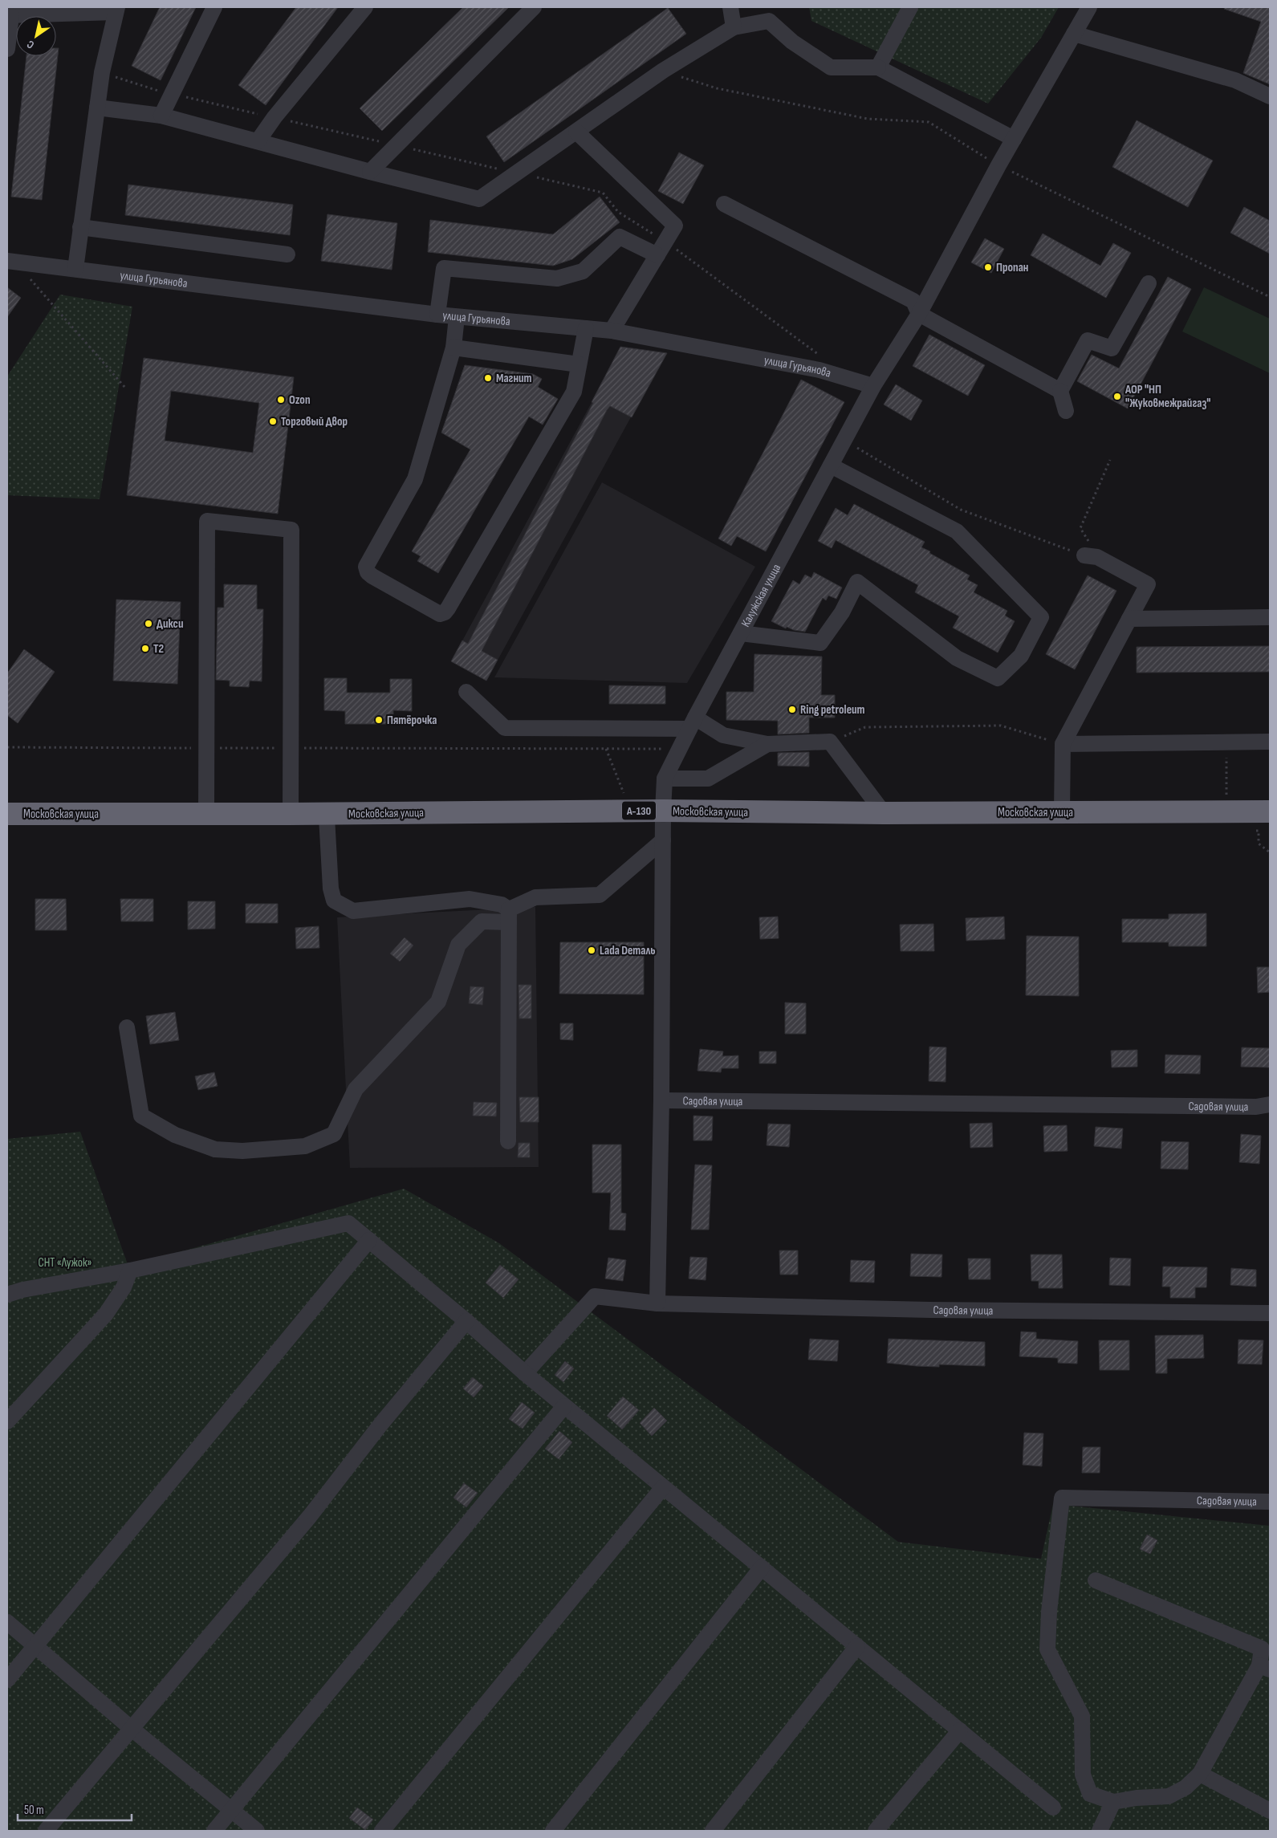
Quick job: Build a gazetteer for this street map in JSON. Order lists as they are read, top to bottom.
{
  "streets": {
    "highway": ["А-130", "Московская улица"],
    "street": ["улица Гурьянова", "Калужская улица", "Садовая улица"]
  },
  "crossings": [
    ["улица Гурьянова", "Калужская улица"],
    ["Калужская улица", "Московская улица"],
    ["Калужская улица", "Садовая улица"]
  ],
  "parks": ["СНТ «Лужок»"],
  "places": [
    "Пропан",
    "Магнит",
    "АОР \"НП \"Жуковмежрайгаз\"",
    "Ozon",
    "Торговый Двор",
    "Дикси",
    "T2",
    "Ring petroleum",
    "Пятёрочка",
    "Lada Dеталь"
  ],
  "scale_bar": "50 m",
  "north": "bottom left"
}
